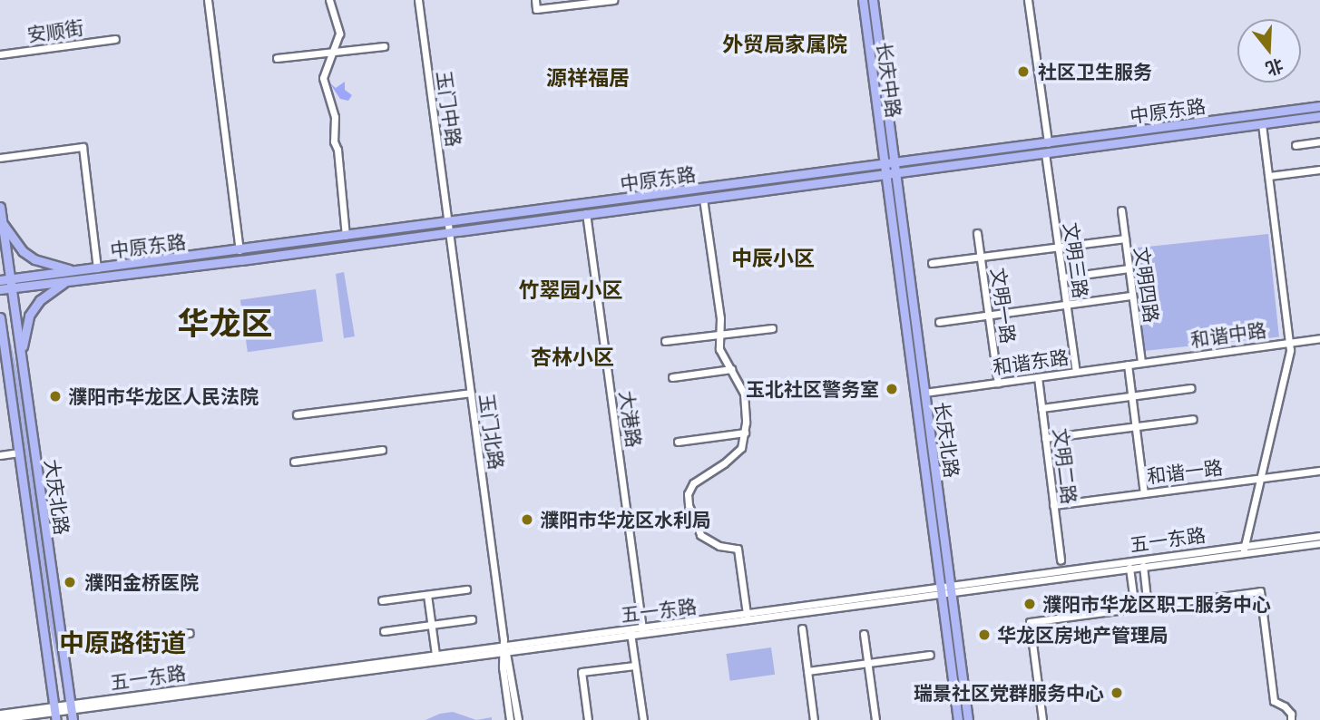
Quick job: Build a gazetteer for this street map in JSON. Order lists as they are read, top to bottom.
{
  "streets": {
    "main road": [
      "长庆中路",
      "中原东路",
      "长庆北路",
      "大庆北路"
    ],
    "street": [
      "安顺街",
      "玉门中路",
      "文明三路",
      "文明四路",
      "文明一路",
      "和谐中路",
      "和谐东路",
      "大港路",
      "玉门北路",
      "文明二路",
      "和谐一路",
      "五一东路"
    ]
  },
  "crossings": [
    ["长庆中路", "中原东路"],
    ["长庆中路", "长庆北路"],
    ["玉门中路", "中原东路"],
    ["玉门中路", "玉门北路"],
    ["中原东路", "文明三路"],
    ["中原东路", "大港路"],
    ["中原东路", "玉门北路"],
    ["中原东路", "长庆北路"],
    ["中原东路", "大庆北路"],
    ["文明三路", "和谐东路"],
    ["文明四路", "和谐中路"],
    ["文明四路", "和谐东路"],
    ["文明一路", "和谐东路"],
    ["和谐中路", "和谐东路"],
    ["和谐东路", "长庆北路"],
    ["和谐东路", "文明二路"],
    ["大港路", "五一东路"],
    ["玉门北路", "五一东路"],
    ["长庆北路", "五一东路"],
    ["文明二路", "和谐一路"],
    ["大庆北路", "五一东路"]
  ],
  "districts": [
    "外贸局家属院",
    "源祥福居",
    "中辰小区",
    "竹翠园小区",
    "华龙区",
    "杏林小区",
    "中原路街道"
  ],
  "places": [
    "社区卫生服务",
    "玉北社区警务室",
    "濮阳市华龙区人民法院",
    "濮阳市华龙区水利局",
    "濮阳金桥医院",
    "濮阳市华龙区职工服务中心",
    "华龙区房地产管理局",
    "瑞景社区党群服务中心"
  ],
  "north": "bottom"
}
